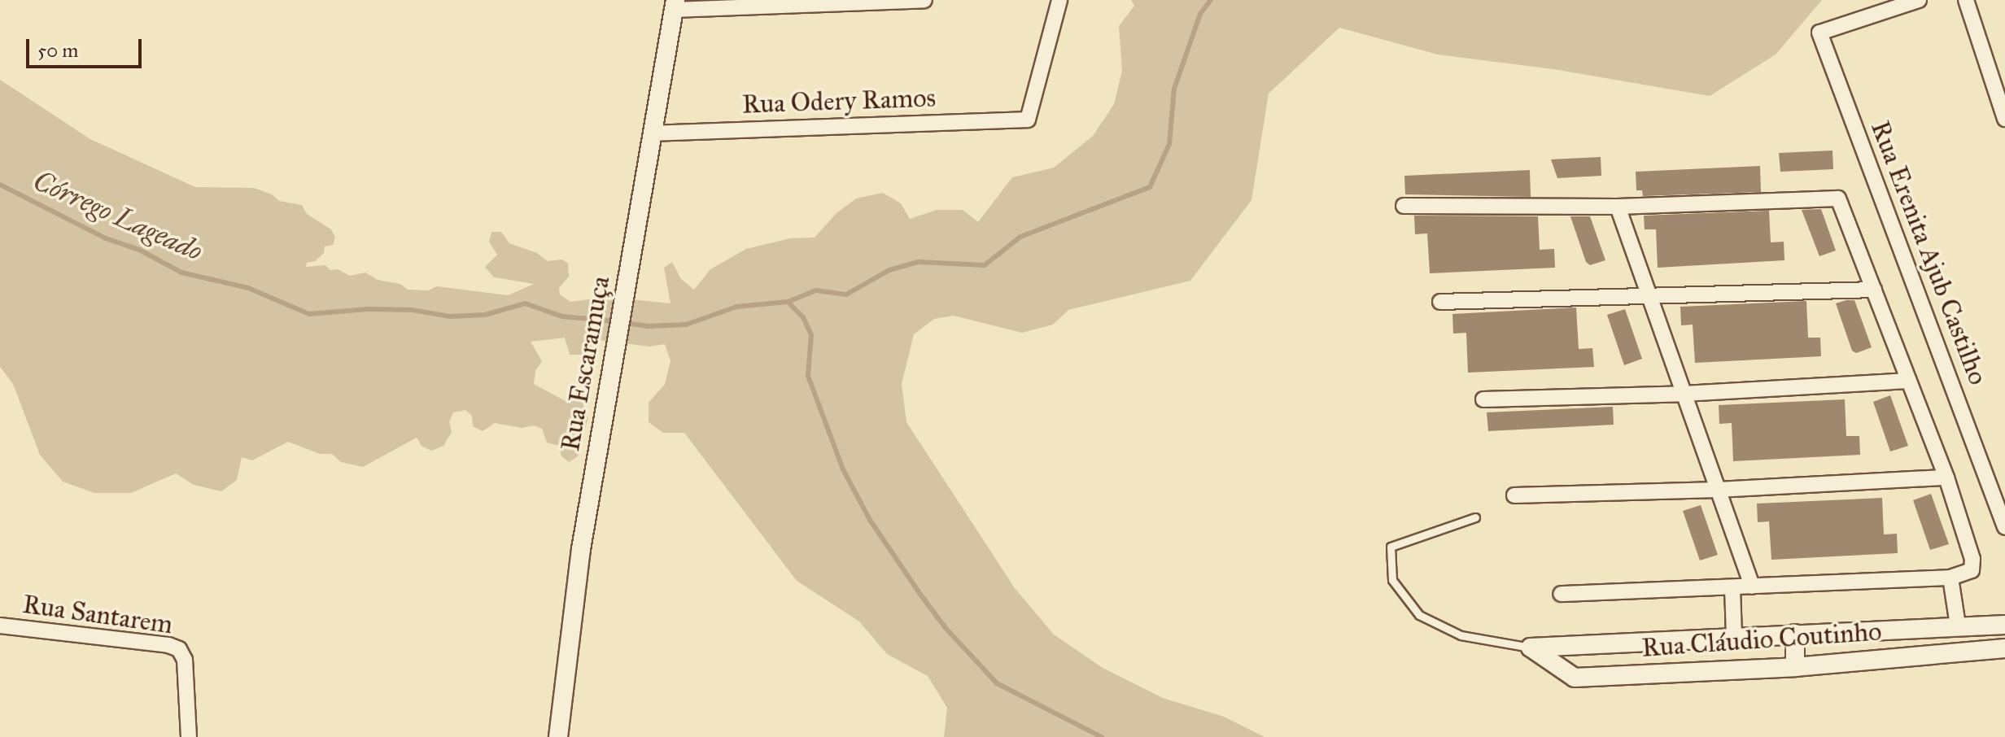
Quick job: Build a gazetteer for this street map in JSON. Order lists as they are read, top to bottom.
{
  "streets": {
    "street": [
      "Rua Odery Ramos",
      "Rua Erenita Ajub Castilho",
      "Rua Escaramuça",
      "Rua Santarem",
      "Rua Cláudio Coutinho"
    ]
  },
  "crossings": [
    ["Rua Odery Ramos", "Rua Escaramuça"]
  ],
  "water": ["Córrego Lageado"],
  "scale_bar": "50 m"
}
